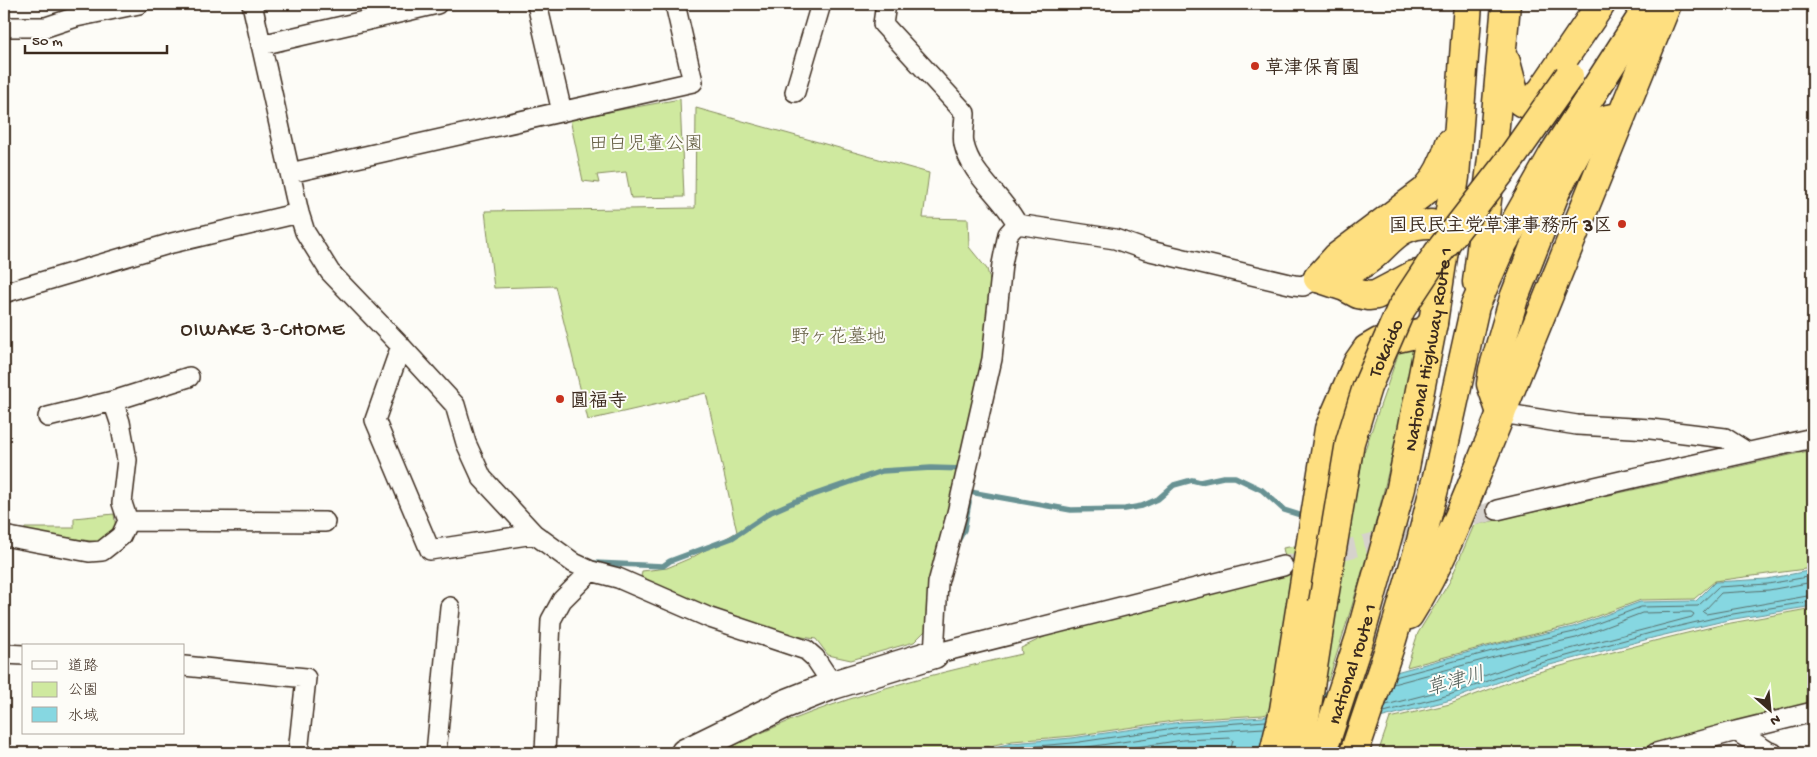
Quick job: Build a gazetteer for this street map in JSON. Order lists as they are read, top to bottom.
{
  "streets": {
    "highway": ["Tokaido", "National Highway Route 1", "national route 1"]
  },
  "crossings": [
    ["National Highway Route 1", "national route 1"]
  ],
  "districts": ["OIWAKE 3-CHOME"],
  "water": ["草津川"],
  "parks": ["田白児童公園", "野ヶ花墓地"],
  "places": ["草津保育園", "国民民主党草津事務所 3区", "圓福寺"],
  "legend": ["道路", "公園", "水域"],
  "scale_bar": "50 m",
  "north": "bottom right"
}
